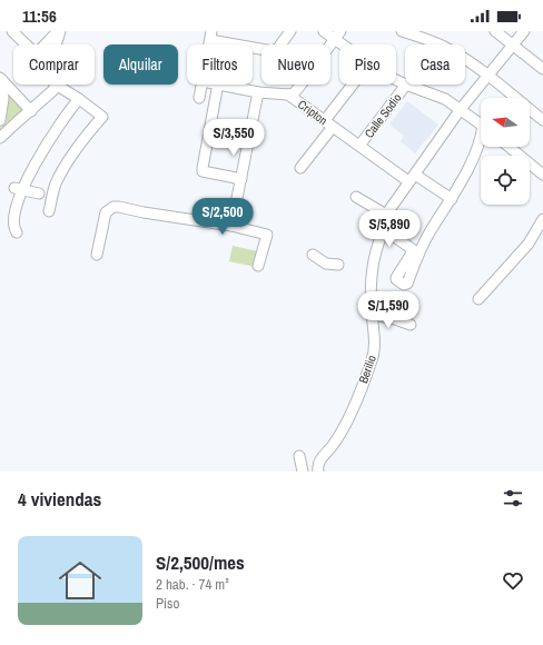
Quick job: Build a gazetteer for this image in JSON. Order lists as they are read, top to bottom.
{
  "streets": {
    "street": ["Cripton", "Calle Sodio", "Berilio"]
  },
  "crossings": [
    ["Cripton", "Calle Sodio"],
    ["Cripton", "Berilio"]
  ],
  "north": "left",
  "page": {
    "status": "11:56",
    "chip": [
      "Comprar",
      "Alquilar",
      "Filtros",
      "Nuevo",
      "Piso",
      "Casa"
    ],
    "price": [
      "S/3,550",
      "S/2,500",
      "S/5,890",
      "S/1,590"
    ],
    "heading": "4 viviendas",
    "list": [
      {
        "name": "S/2,500/mes",
        "note": "2 hab. · 74 m² · Piso"
      }
    ]
  }
}
